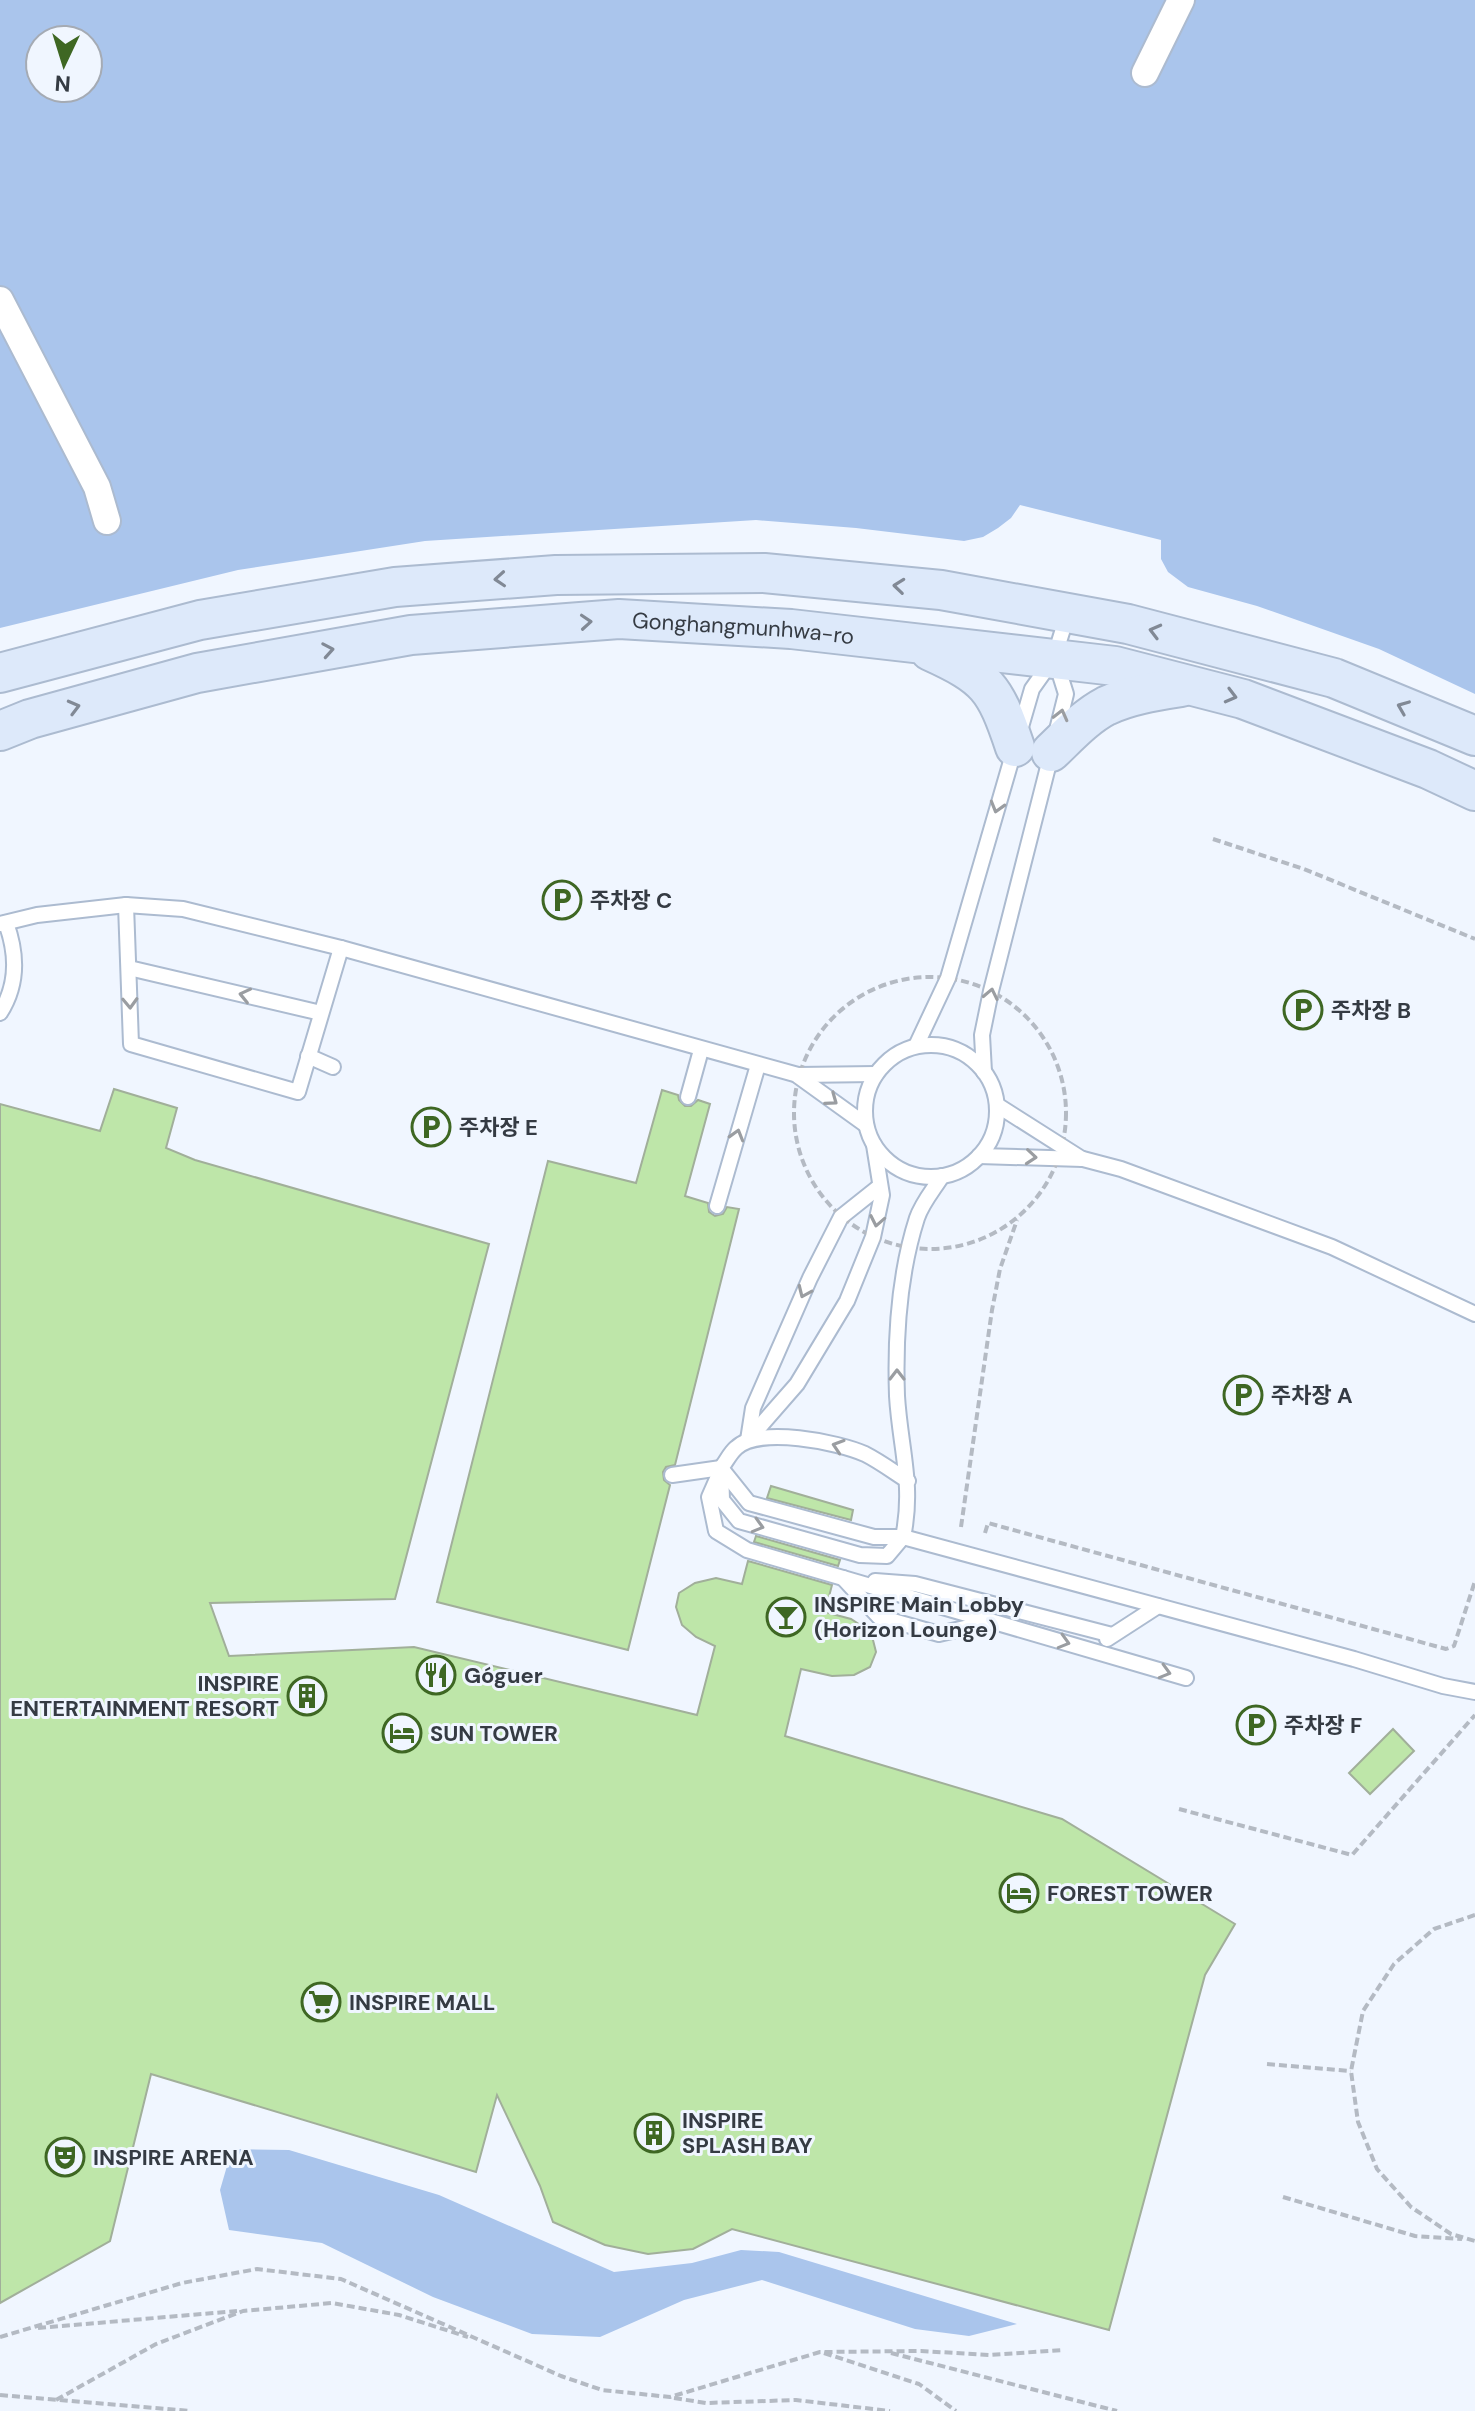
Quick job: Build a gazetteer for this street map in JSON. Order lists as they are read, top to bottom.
{
  "streets": {
    "street": ["Gonghangmunhwa-ro"]
  },
  "places": {
    "parking": [
      "주차장 C",
      "주차장 B",
      "주차장 E",
      "주차장 A",
      "주차장 F"
    ],
    "bar": ["INSPIRE Main Lobby (Horizon Lounge)"],
    "restaurant": ["Góguer"],
    "building": ["INSPIRE ENTERTAINMENT RESORT", "INSPIRE SPLASH BAY"],
    "hotel": ["SUN TOWER", "FOREST TOWER"],
    "supermarket": ["INSPIRE MALL"],
    "theatre": ["INSPIRE ARENA"]
  },
  "north": "bottom"
}
